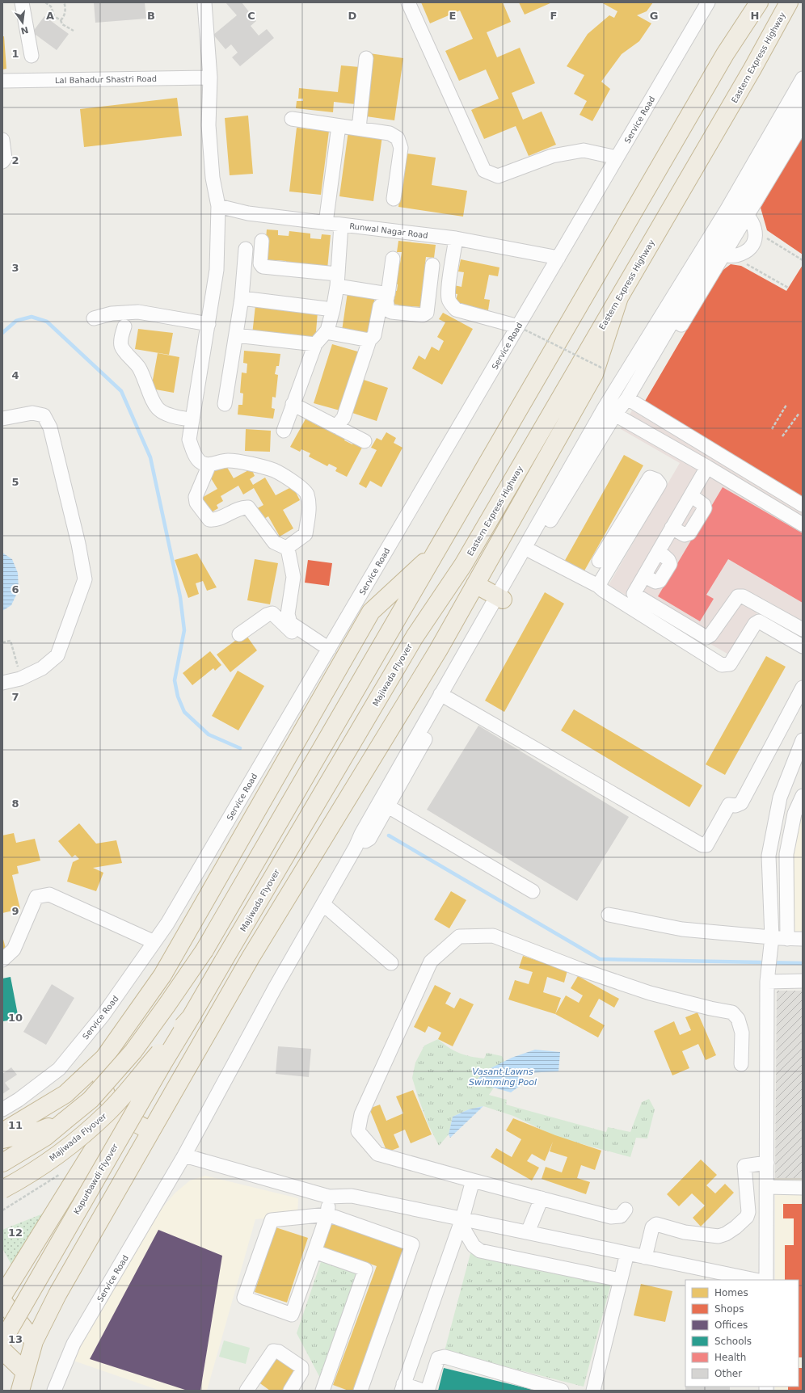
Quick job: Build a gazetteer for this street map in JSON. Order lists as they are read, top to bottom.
{
  "streets": {
    "highway": ["Eastern Express Highway", "Majiwada Flyover", "Kapurbawdi Flyover"],
    "street": ["Lal Bahadur Shastri Road", "Service Road", "Runwal Nagar Road"]
  },
  "crossings": [
    ["Eastern Express Highway", "Majiwada Flyover"],
    ["Service Road", "Runwal Nagar Road"],
    ["Majiwada Flyover", "Kapurbawdi Flyover"]
  ],
  "water": ["Vasant Lawns Swimming Pool"],
  "legend": [
    "Homes",
    "Shops",
    "Offices",
    "Schools",
    "Health",
    "Other"
  ],
  "north": "bottom",
  "grid": {
    "columns": [
      "A",
      "B",
      "C",
      "D",
      "E",
      "F",
      "G",
      "H"
    ],
    "rows": [
      "1",
      "2",
      "3",
      "4",
      "5",
      "6",
      "7",
      "8",
      "9",
      "10",
      "11",
      "12",
      "13"
    ]
  }
}
